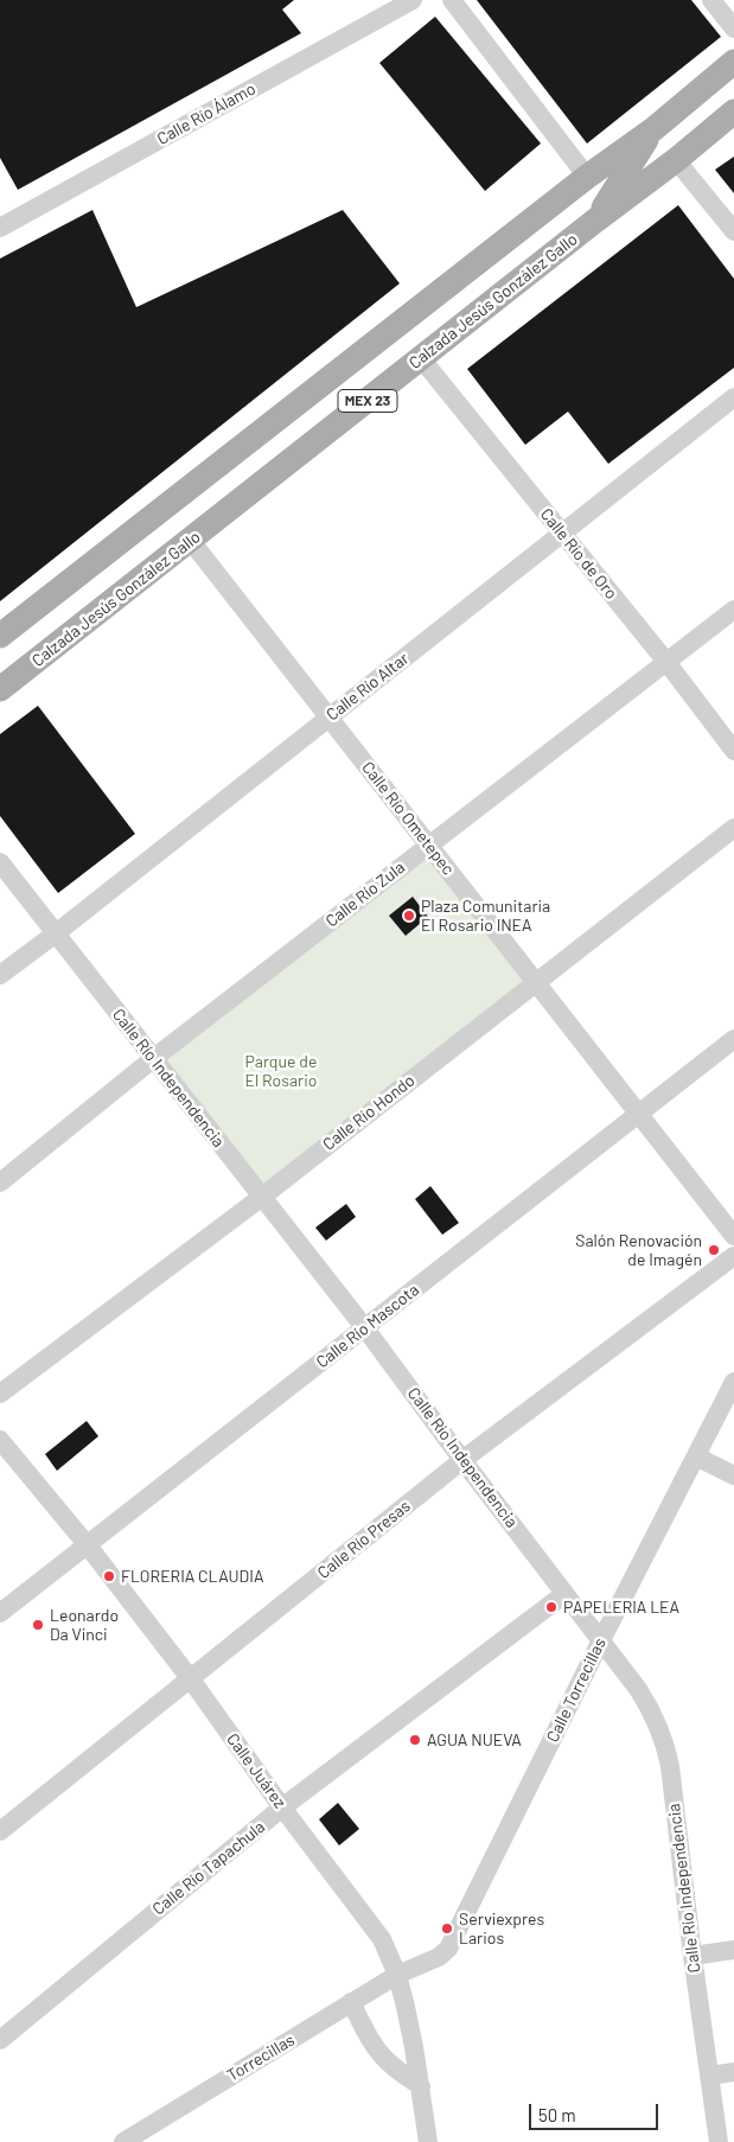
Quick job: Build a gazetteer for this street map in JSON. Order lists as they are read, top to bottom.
{
  "streets": {
    "main road": ["Calzada Jesús González Gallo", "MEX 23"],
    "street": [
      "Calle Río Álamo",
      "Calle Río de Oro",
      "Calle Río Altar",
      "Calle Río Ometepec",
      "Calle Río Zula",
      "Calle Río Independencia",
      "Calle Río Hondo",
      "Calle Río Mascota",
      "Calle Río Presas",
      "Calle Torrecillas",
      "Calle Juárez",
      "Calle Río Tapachula",
      "Torrecillas"
    ]
  },
  "crossings": [
    ["Calzada Jesús González Gallo", "Calle Río de Oro"],
    ["Calzada Jesús González Gallo", "Calle Río Ometepec"],
    ["Calle Río de Oro", "Calle Río Altar"],
    ["Calle Río de Oro", "Calle Río Zula"],
    ["Calle Río Altar", "Calle Río Ometepec"],
    ["Calle Río Altar", "Calle Río Independencia"],
    ["Calle Río Ometepec", "Calle Río Zula"],
    ["Calle Río Ometepec", "Calle Río Hondo"],
    ["Calle Río Ometepec", "Calle Río Mascota"],
    ["Calle Río Zula", "Calle Río Independencia"],
    ["Calle Río Independencia", "Calle Río Hondo"],
    ["Calle Río Independencia", "Calle Río Mascota"],
    ["Calle Río Independencia", "Calle Río Presas"],
    ["Calle Río Independencia", "Calle Torrecillas"],
    ["Calle Río Independencia", "Calle Río Tapachula"],
    ["Calle Río Mascota", "Calle Juárez"],
    ["Calle Río Presas", "Calle Juárez"],
    ["Calle Torrecillas", "Calle Juárez"],
    ["Calle Torrecillas", "Torrecillas"],
    ["Calle Juárez", "Calle Río Tapachula"],
    ["Calle Juárez", "Torrecillas"]
  ],
  "parks": ["Parque de El Rosario"],
  "places": [
    "Plaza Comunitaria El Rosario INEA",
    "Salón Renovación de Imagén",
    "FLORERIA CLAUDIA",
    "PAPELERIA LEA",
    "Leonardo Da Vinci",
    "AGUA NUEVA",
    "Serviexpres Larios"
  ],
  "scale_bar": "50 m"
}
